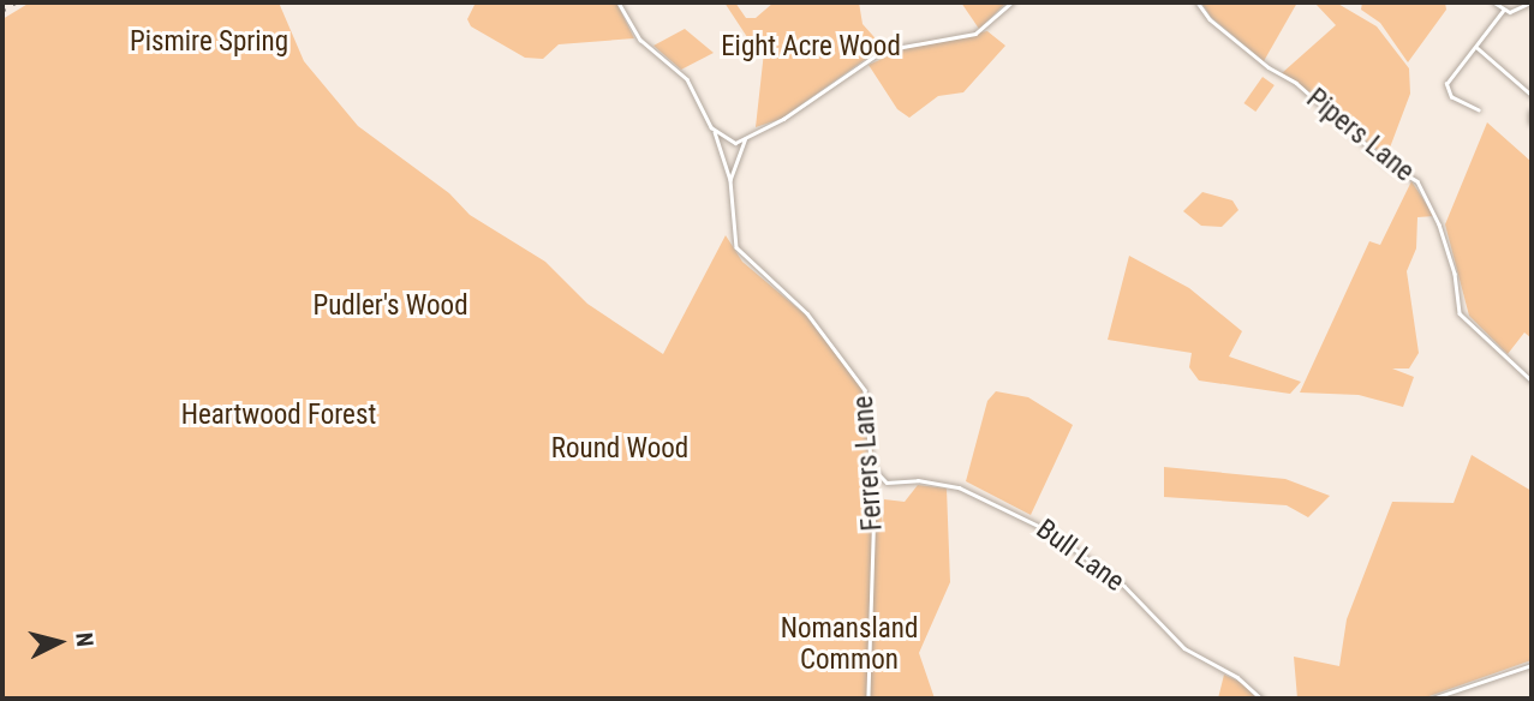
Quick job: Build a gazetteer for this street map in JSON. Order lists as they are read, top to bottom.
{
  "streets": {
    "street": ["Pipers Lane", "Ferrers Lane", "Bull Lane"]
  },
  "crossings": [
    ["Ferrers Lane", "Bull Lane"]
  ],
  "parks": [
    "Pismire Spring",
    "Eight Acre Wood",
    "Pudler's Wood",
    "Heartwood Forest",
    "Round Wood",
    "Nomansland Common"
  ],
  "north": "right"
}
